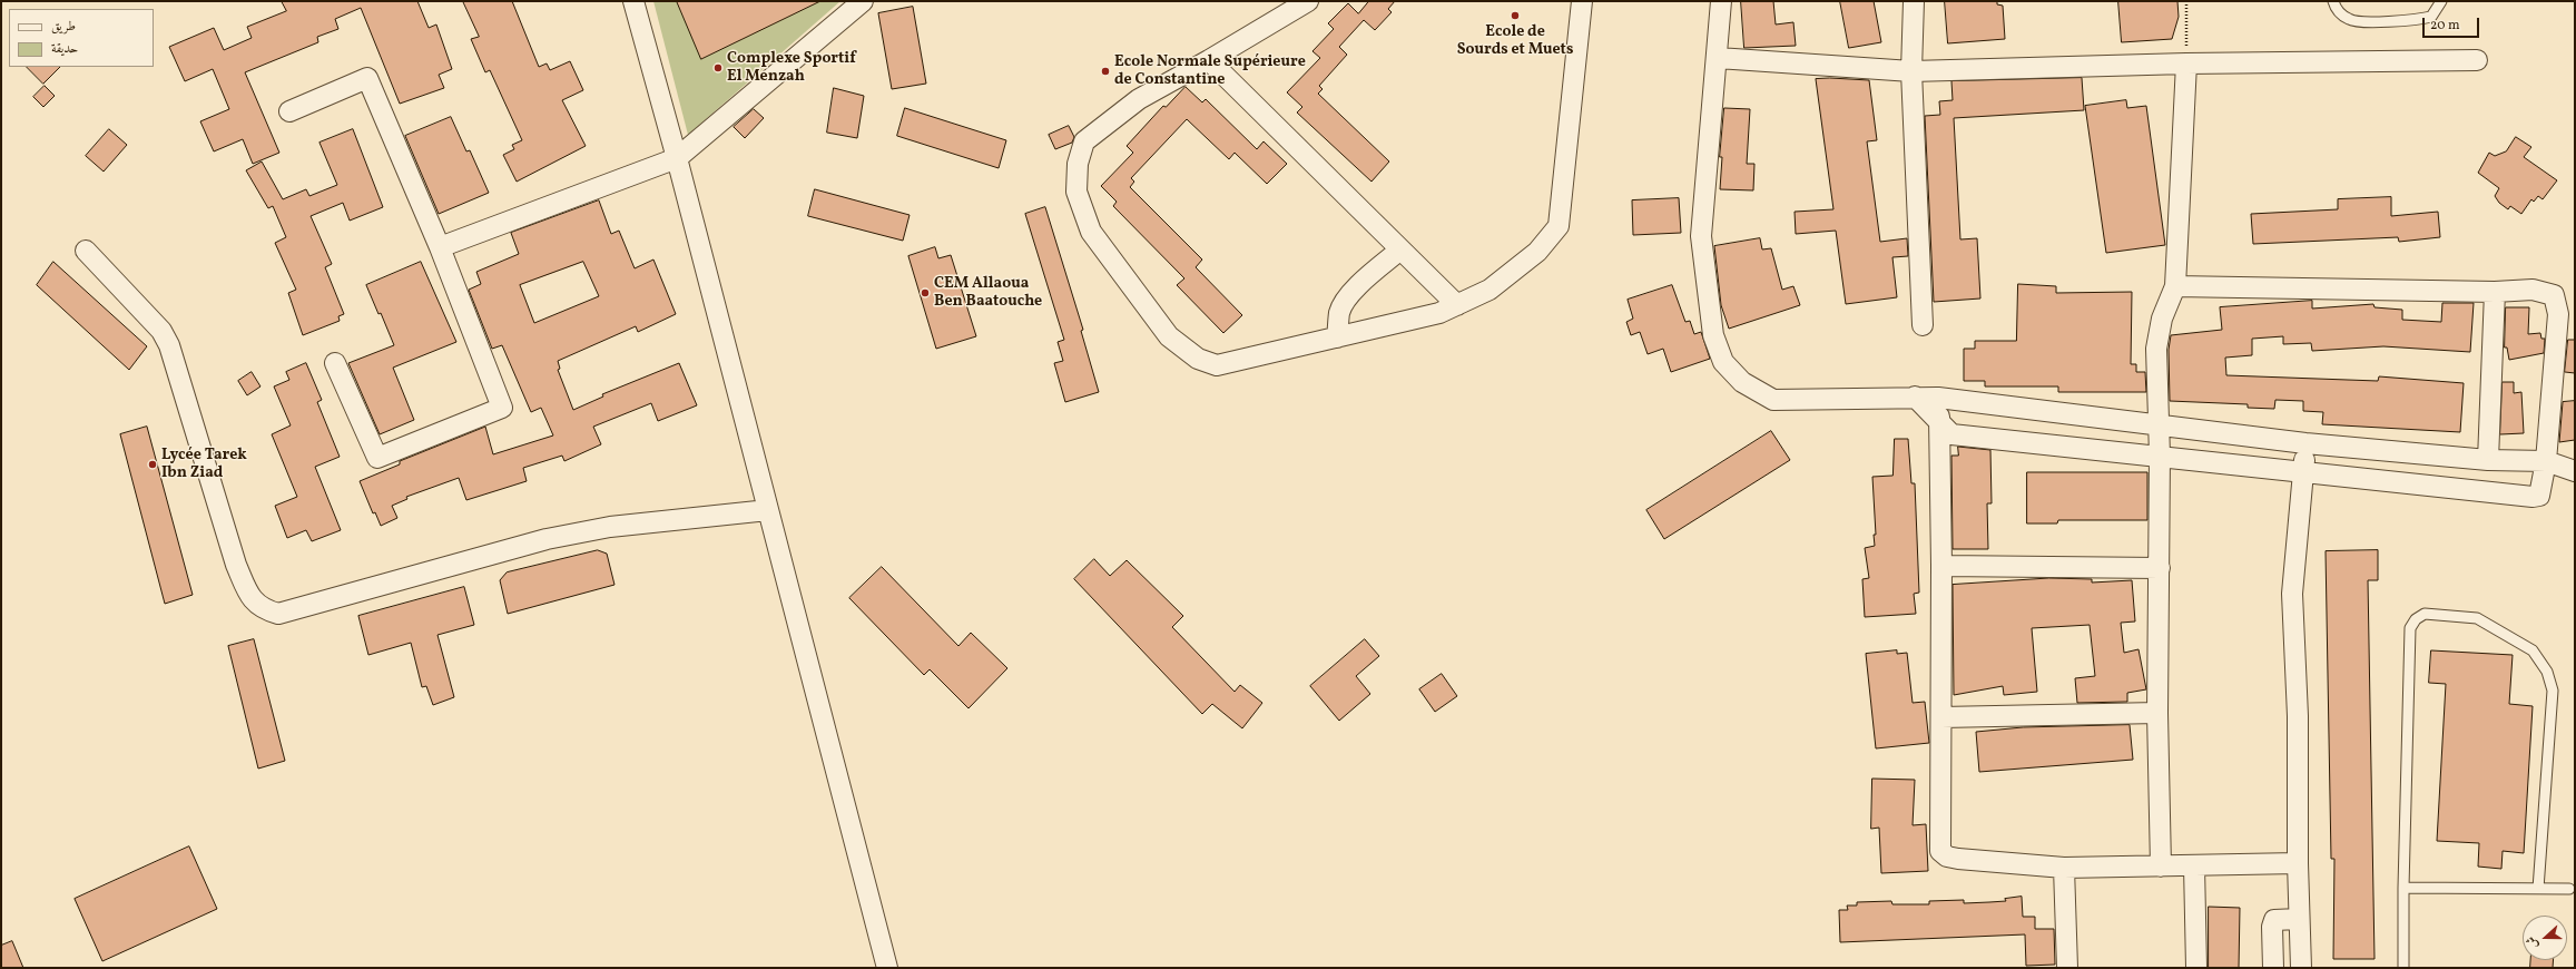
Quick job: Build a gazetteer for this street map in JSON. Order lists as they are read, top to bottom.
{
  "places": [
    "Ecole de Sourds et Muets",
    "Complexe Sportif El Menzah",
    "Ecole Normale Supérieure de Constantine",
    "CEM Allaoua Ben Baatouche",
    "Lycée Tarek Ibn Ziad"
  ],
  "legend": ["طريق", "حديقة"],
  "scale_bar": "20 m",
  "north": "left"
}
